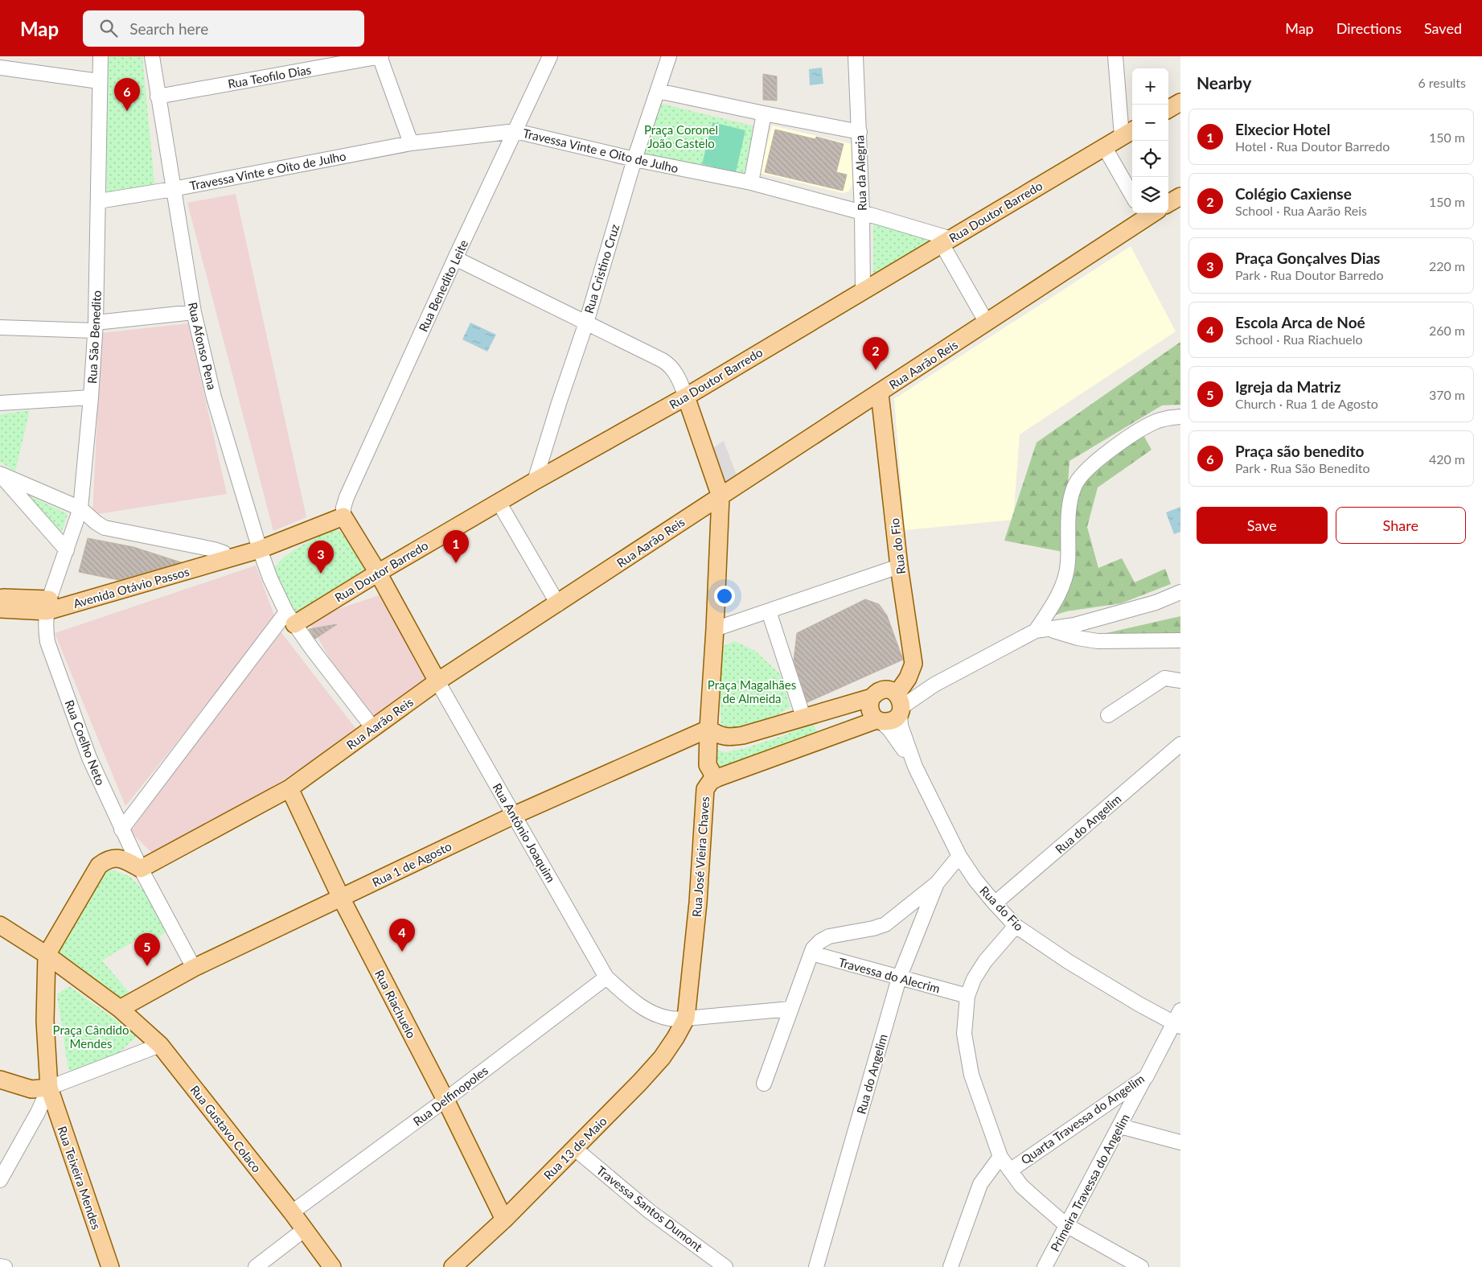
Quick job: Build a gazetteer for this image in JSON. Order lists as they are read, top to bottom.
{
  "streets": {
    "main road": [
      "Rua Doutor Barredo",
      "Rua Aarão Reis",
      "Rua do Fio",
      "Avenida Otávio Passos",
      "Rua Antônio Joaquim",
      "Rua José Vieira Chaves",
      "Rua 1 de Agosto",
      "Rua Riachuelo",
      "Rua Gustavo Colaco",
      "Rua 13 de Maio",
      "Rua Teixeira Mendes"
    ],
    "street": [
      "Rua Teofilo Dias",
      "Travessa Vinte e Oito de Julho",
      "Rua da Alegria",
      "Rua Cristino Cruz",
      "Rua Benedito Leite",
      "Rua São Benedito",
      "Rua Afonso Pena",
      "Rua Coelho Neto",
      "Rua do Angelim",
      "Travessa do Alecrim",
      "Rua Delfinopoles",
      "Quarta Travessa do Angelim",
      "Primeira Travessa do Angelim",
      "Travessa Santos Dumont"
    ]
  },
  "crossings": [
    ["Rua Teofilo Dias", "Rua Afonso Pena"],
    ["Travessa Vinte e Oito de Julho", "Rua da Alegria"],
    ["Travessa Vinte e Oito de Julho", "Rua Doutor Barredo"],
    ["Travessa Vinte e Oito de Julho", "Rua Cristino Cruz"],
    ["Travessa Vinte e Oito de Julho", "Rua Benedito Leite"],
    ["Travessa Vinte e Oito de Julho", "Rua São Benedito"],
    ["Travessa Vinte e Oito de Julho", "Rua Afonso Pena"],
    ["Rua da Alegria", "Rua Doutor Barredo"],
    ["Rua Doutor Barredo", "Rua Cristino Cruz"],
    ["Rua Doutor Barredo", "Rua Afonso Pena"],
    ["Rua Doutor Barredo", "Rua Antônio Joaquim"],
    ["Rua Benedito Leite", "Avenida Otávio Passos"],
    ["Rua Benedito Leite", "Rua Antônio Joaquim"],
    ["Rua São Benedito", "Avenida Otávio Passos"],
    ["Rua São Benedito", "Rua Coelho Neto"],
    ["Rua Afonso Pena", "Rua Aarão Reis"],
    ["Rua Afonso Pena", "Avenida Otávio Passos"],
    ["Rua Aarão Reis", "Rua do Fio"],
    ["Rua Aarão Reis", "Rua Coelho Neto"],
    ["Rua Aarão Reis", "Rua Antônio Joaquim"],
    ["Rua Aarão Reis", "Rua Riachuelo"],
    ["Rua do Fio", "Rua do Angelim"],
    ["Rua do Fio", "Quarta Travessa do Angelim"],
    ["Avenida Otávio Passos", "Rua Coelho Neto"],
    ["Avenida Otávio Passos", "Rua Antônio Joaquim"],
    ["Rua do Angelim", "Travessa do Alecrim"],
    ["Rua Antônio Joaquim", "Rua José Vieira Chaves"],
    ["Rua Antônio Joaquim", "Rua 1 de Agosto"],
    ["Rua Antônio Joaquim", "Rua Delfinopoles"],
    ["Rua Antônio Joaquim", "Rua 13 de Maio"],
    ["Rua José Vieira Chaves", "Rua 13 de Maio"],
    ["Rua 1 de Agosto", "Rua Riachuelo"],
    ["Rua Riachuelo", "Rua Delfinopoles"],
    ["Rua Riachuelo", "Rua 13 de Maio"],
    ["Rua Delfinopoles", "Rua Gustavo Colaco"],
    ["Quarta Travessa do Angelim", "Primeira Travessa do Angelim"],
    ["Rua 13 de Maio", "Travessa Santos Dumont"]
  ],
  "parks": ["Praça Coronel João Castelo", "Praça Magalhães de Almeida", "Praça Cândido Mendes"],
  "page": {
    "header": "Map",
    "search": "Search here",
    "nav": ["Map", "Directions", "Saved"],
    "heading": ["Nearby", "6 results"],
    "map_buttons": ["+", "−"],
    "pins": [
      "6",
      "2",
      "1",
      "3",
      "4",
      "5"
    ],
    "list": [
      {
        "mark": "1",
        "name": "Elxecior Hotel",
        "note": "Hotel · Rua Doutor Barredo",
        "value": "150 m"
      },
      {
        "mark": "2",
        "name": "Colégio Caxiense",
        "note": "School · Rua Aarão Reis",
        "value": "150 m"
      },
      {
        "mark": "3",
        "name": "Praça Gonçalves Dias",
        "note": "Park · Rua Doutor Barredo",
        "value": "220 m"
      },
      {
        "mark": "4",
        "name": "Escola Arca de Noé",
        "note": "School · Rua Riachuelo",
        "value": "260 m"
      },
      {
        "mark": "5",
        "name": "Igreja da Matriz",
        "note": "Church · Rua 1 de Agosto",
        "value": "370 m"
      },
      {
        "mark": "6",
        "name": "Praça são benedito",
        "note": "Park · Rua São Benedito",
        "value": "420 m"
      }
    ],
    "buttons": ["Save", "Share"]
  }
}
